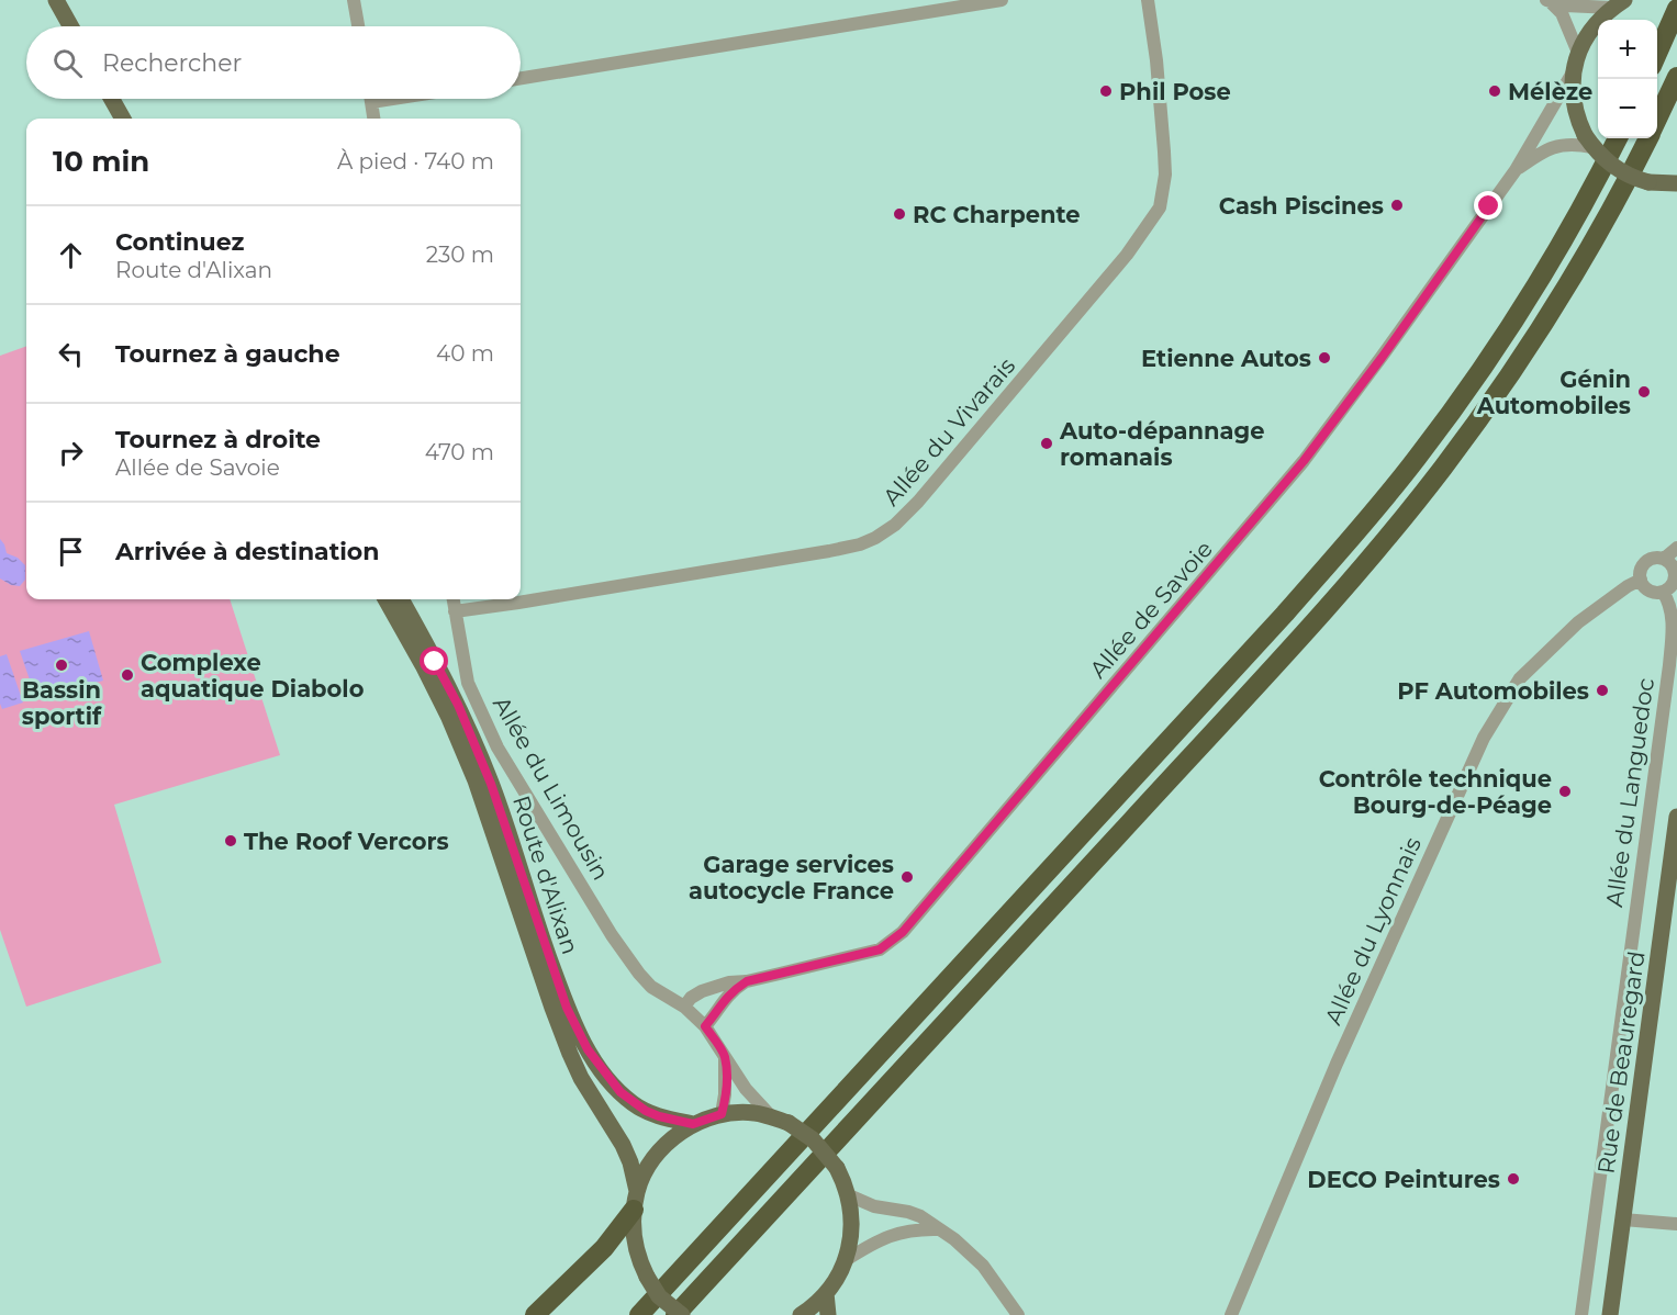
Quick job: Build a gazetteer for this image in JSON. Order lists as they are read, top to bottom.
{
  "streets": {
    "main road": ["Route d'Alixan", "Rue de Beauregard"],
    "street": [
      "Allée du Vivarais",
      "Allée de Savoie",
      "Allée du Limousin",
      "Allée du Languedoc",
      "Allée du Lyonnais"
    ]
  },
  "crossings": [
    ["Allée du Vivarais", "Allée du Limousin"],
    ["Allée de Savoie", "Allée du Limousin"],
    ["Allée du Languedoc", "Allée du Lyonnais"]
  ],
  "places": [
    "Phil Pose",
    "Mélèze",
    "Cash Piscines",
    "RC Charpente",
    "Etienne Autos",
    "Génin Automobiles",
    "Auto-dépannage romanais",
    "Bassin sportif",
    "Complexe aquatique Diabolo",
    "PF Automobiles",
    "Contrôle technique Bourg-de-Péage",
    "The Roof Vercors",
    "Garage services autocycle France",
    "DECO Peintures"
  ],
  "page": {
    "map_buttons": ["+", "−"],
    "search": "Rechercher",
    "heading": ["10 min", "À pied · 740 m"],
    "list": [
      ["Continuez", "Route d'Alixan", "230 m"],
      ["Tournez à gauche", "40 m"],
      ["Tournez à droite", "Allée de Savoie", "470 m"],
      "Arrivée à destination"
    ]
  }
}
